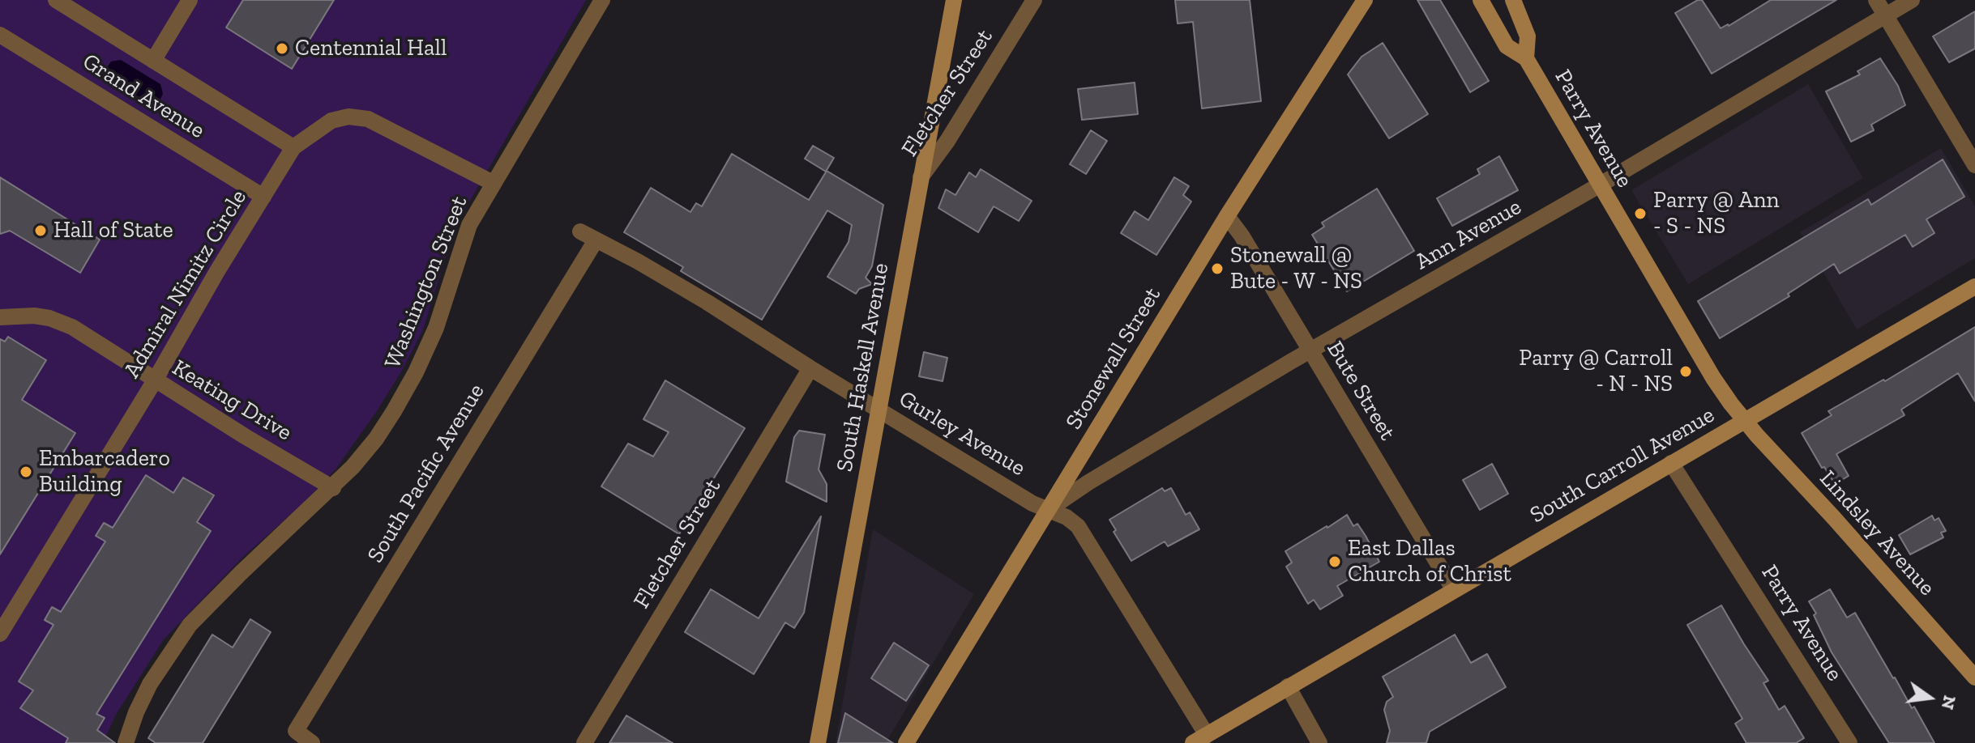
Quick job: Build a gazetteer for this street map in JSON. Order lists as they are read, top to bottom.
{
  "streets": {
    "street": [
      "Fletcher Street",
      "Grand Avenue",
      "Parry Avenue",
      "Ann Avenue",
      "Washington Street",
      "Admiral Nimitz Circle",
      "Stonewall Street",
      "South Haskell Avenue",
      "Bute Street",
      "Keating Drive",
      "Gurley Avenue",
      "South Carroll Avenue",
      "South Pacific Avenue",
      "Lindsley Avenue"
    ]
  },
  "crossings": [
    ["Fletcher Street", "South Haskell Avenue"],
    ["Fletcher Street", "Gurley Avenue"],
    ["Grand Avenue", "Admiral Nimitz Circle"],
    ["Parry Avenue", "Ann Avenue"],
    ["Parry Avenue", "South Carroll Avenue"],
    ["Parry Avenue", "Lindsley Avenue"],
    ["Ann Avenue", "Stonewall Street"],
    ["Ann Avenue", "Bute Street"],
    ["Ann Avenue", "Gurley Avenue"],
    ["Washington Street", "Admiral Nimitz Circle"],
    ["Washington Street", "Keating Drive"],
    ["Admiral Nimitz Circle", "Keating Drive"],
    ["Stonewall Street", "Bute Street"],
    ["Stonewall Street", "Gurley Avenue"],
    ["South Haskell Avenue", "Gurley Avenue"],
    ["Bute Street", "South Carroll Avenue"],
    ["Gurley Avenue", "South Carroll Avenue"],
    ["Gurley Avenue", "South Pacific Avenue"],
    ["South Carroll Avenue", "Lindsley Avenue"]
  ],
  "places": [
    "Centennial Hall",
    "Parry @ Ann - S - NS",
    "Hall of State",
    "Stonewall @ Bute - W - NS",
    "Parry @ Carroll - N - NS",
    "Embarcadero Building",
    "East Dallas Church of Christ"
  ],
  "north": "right"
}
